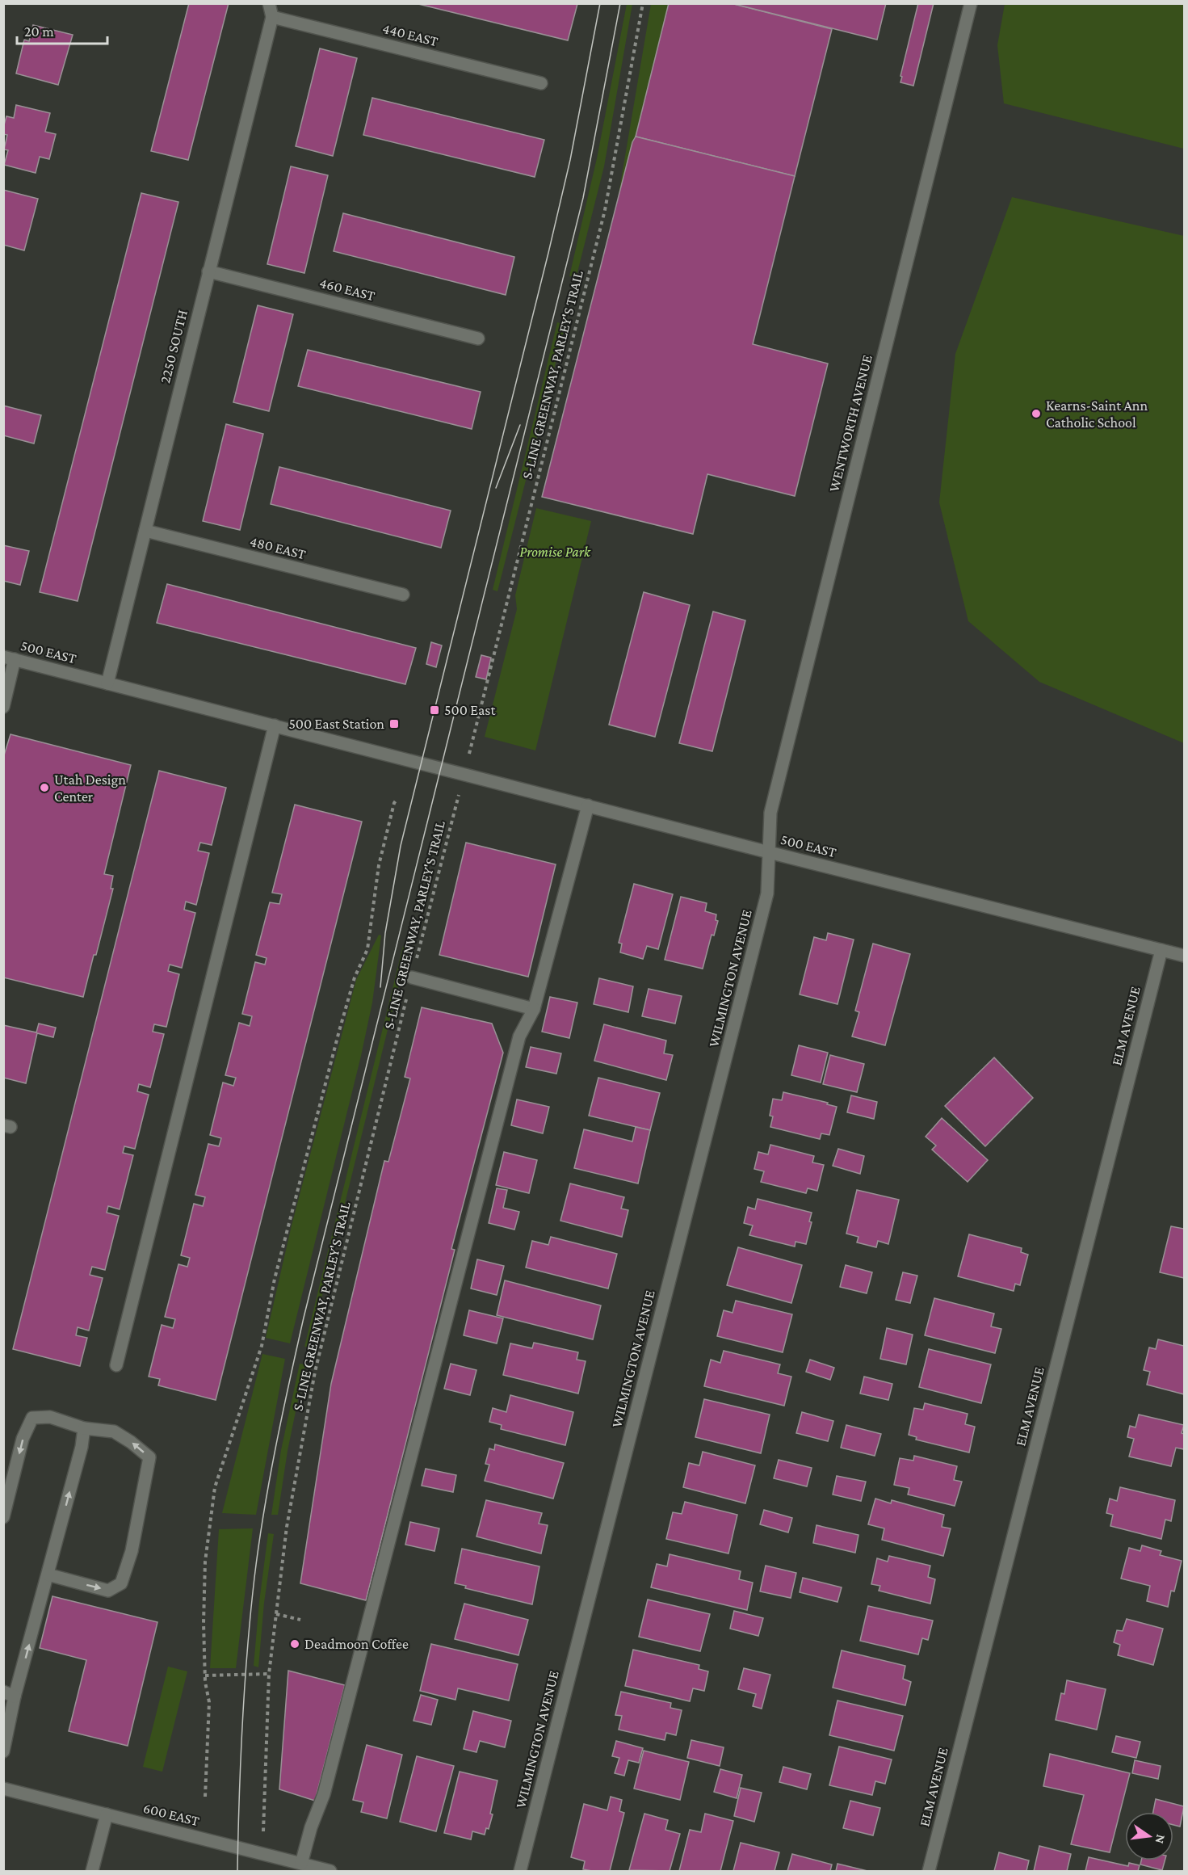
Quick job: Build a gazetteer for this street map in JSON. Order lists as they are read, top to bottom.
{
  "streets": {
    "street": [
      "440 EAST",
      "460 EAST",
      "2250 SOUTH",
      "WENTWORTH AVENUE",
      "480 EAST",
      "500 EAST",
      "WILMINGTON AVENUE",
      "ELM AVENUE",
      "600 EAST"
    ],
    "path": ["S-LINE GREENWAY, PARLEY'S TRAIL"]
  },
  "crossings": [
    ["440 EAST", "2250 SOUTH"],
    ["460 EAST", "2250 SOUTH"],
    ["2250 SOUTH", "480 EAST"],
    ["2250 SOUTH", "500 EAST"],
    ["WENTWORTH AVENUE", "500 EAST"],
    ["WENTWORTH AVENUE", "WILMINGTON AVENUE"],
    ["500 EAST", "WILMINGTON AVENUE"],
    ["500 EAST", "ELM AVENUE"]
  ],
  "parks": ["Promise Park"],
  "places": {
    "other": ["Kearns-Saint Ann Catholic School", "Utah Design Center", "Deadmoon Coffee"],
    "transit": ["500 East", "500 East Station"]
  },
  "scale_bar": "20 m",
  "north": "right"
}
